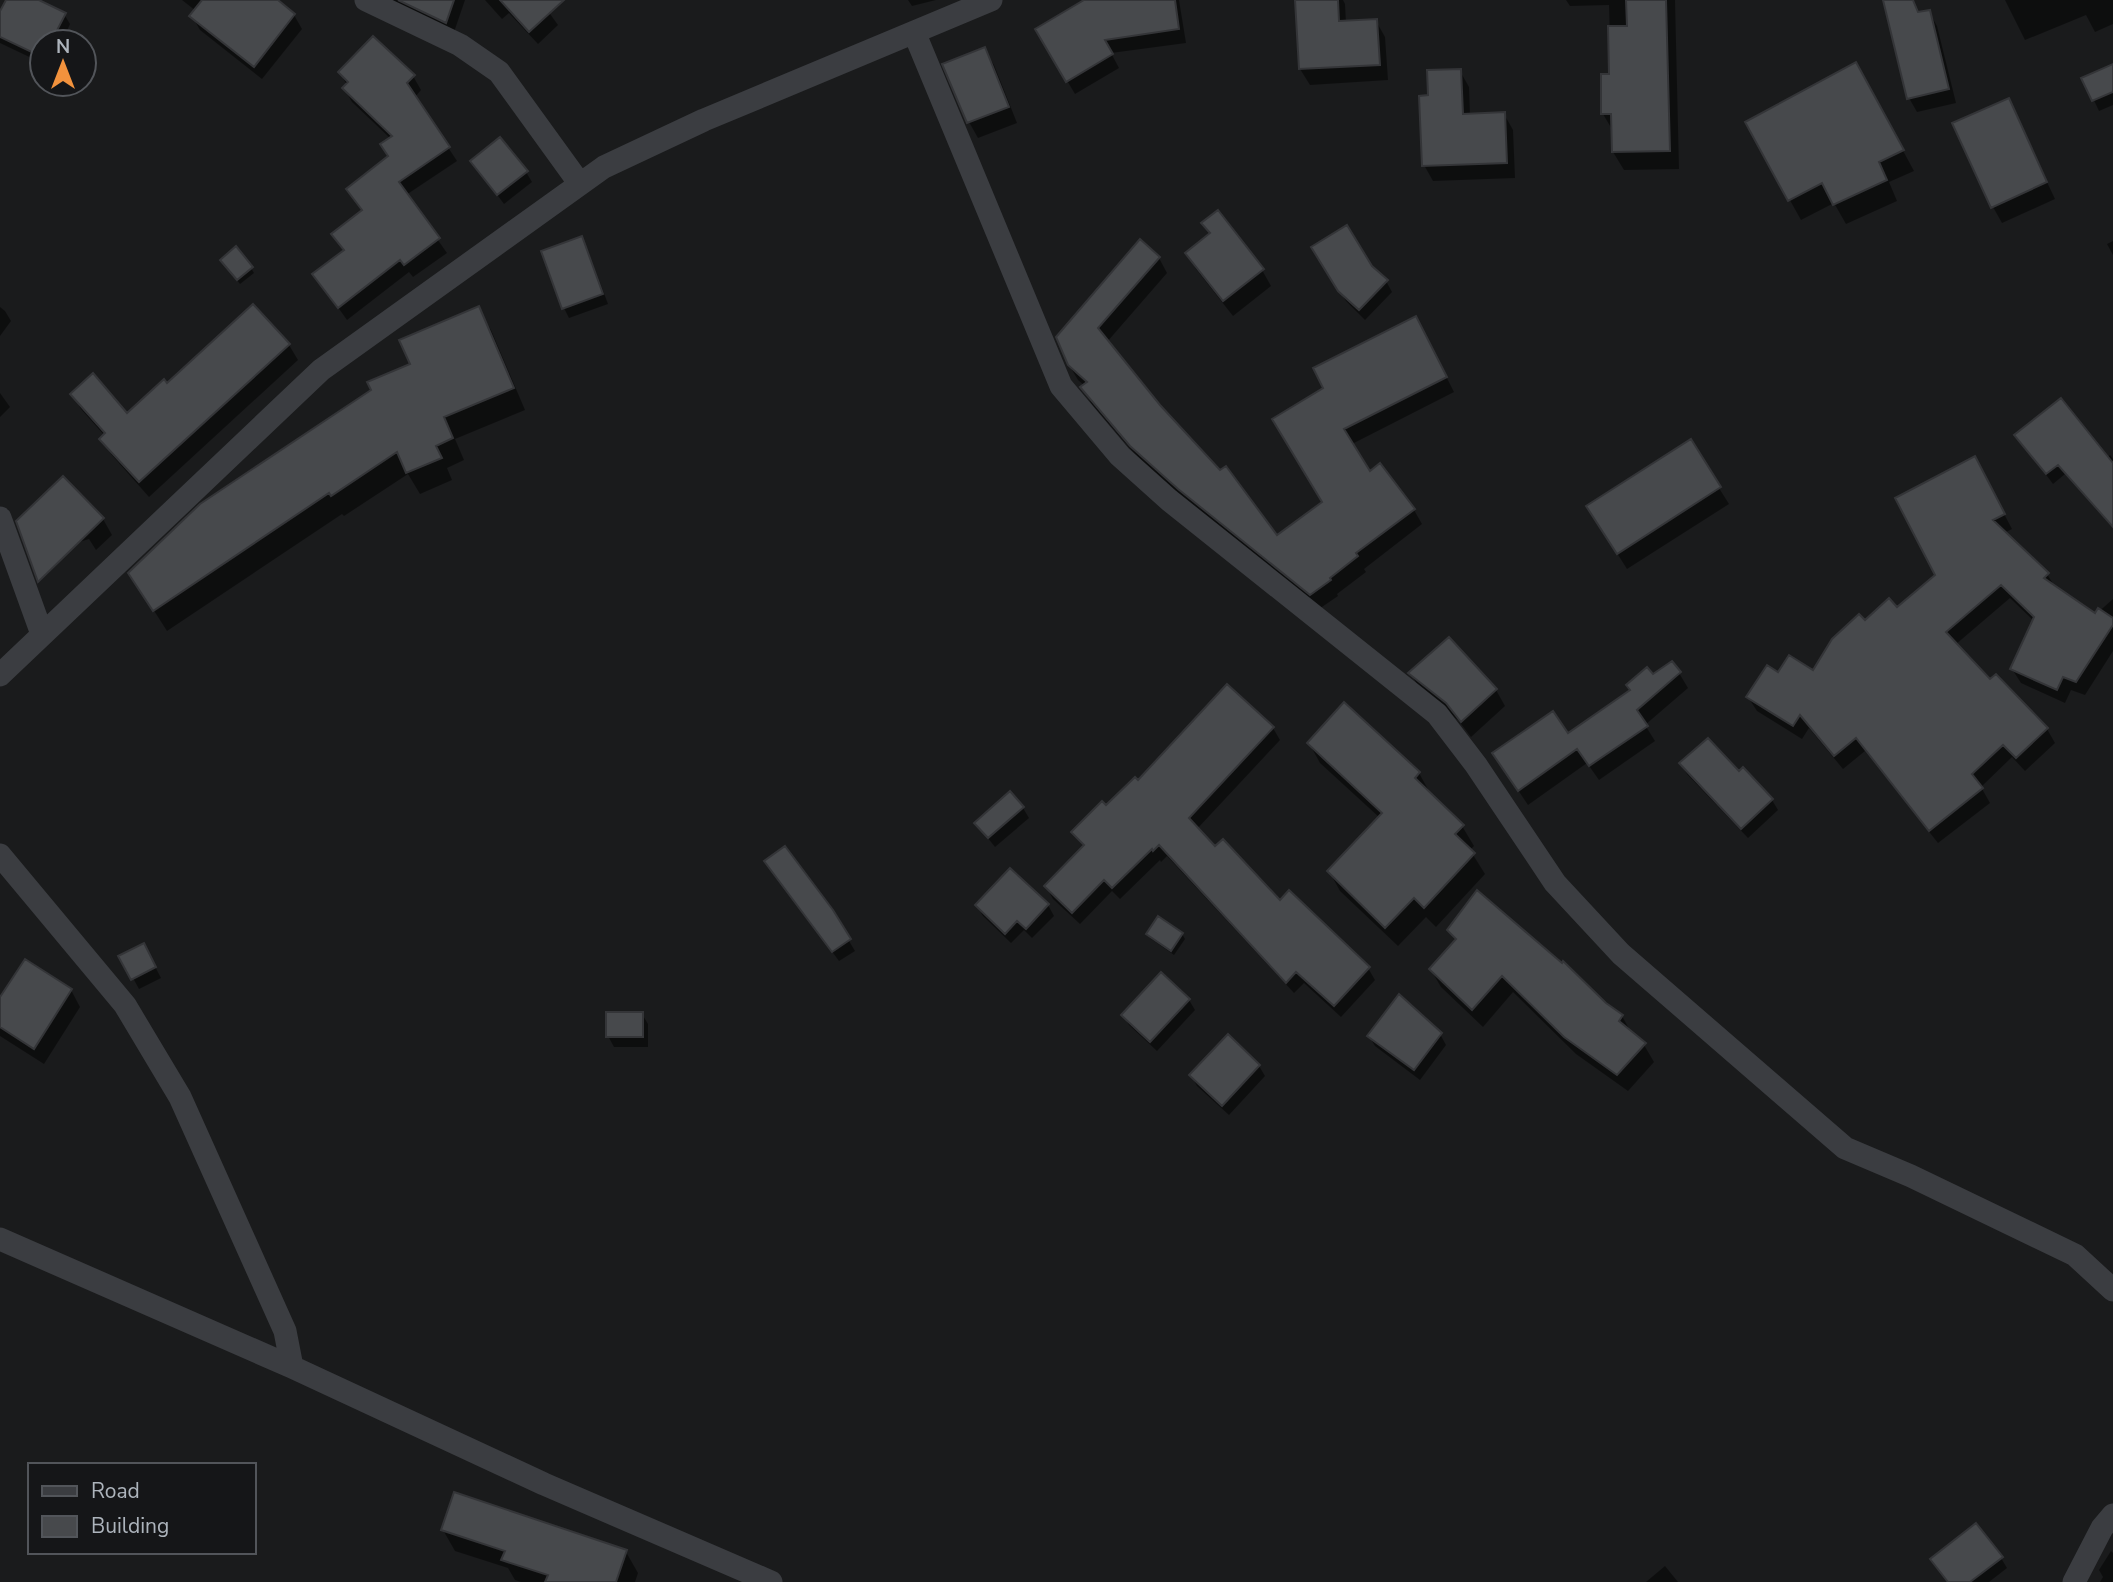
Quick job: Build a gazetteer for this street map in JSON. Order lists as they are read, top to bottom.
{
  "legend": ["Road", "Building"],
  "north": "top"
}
